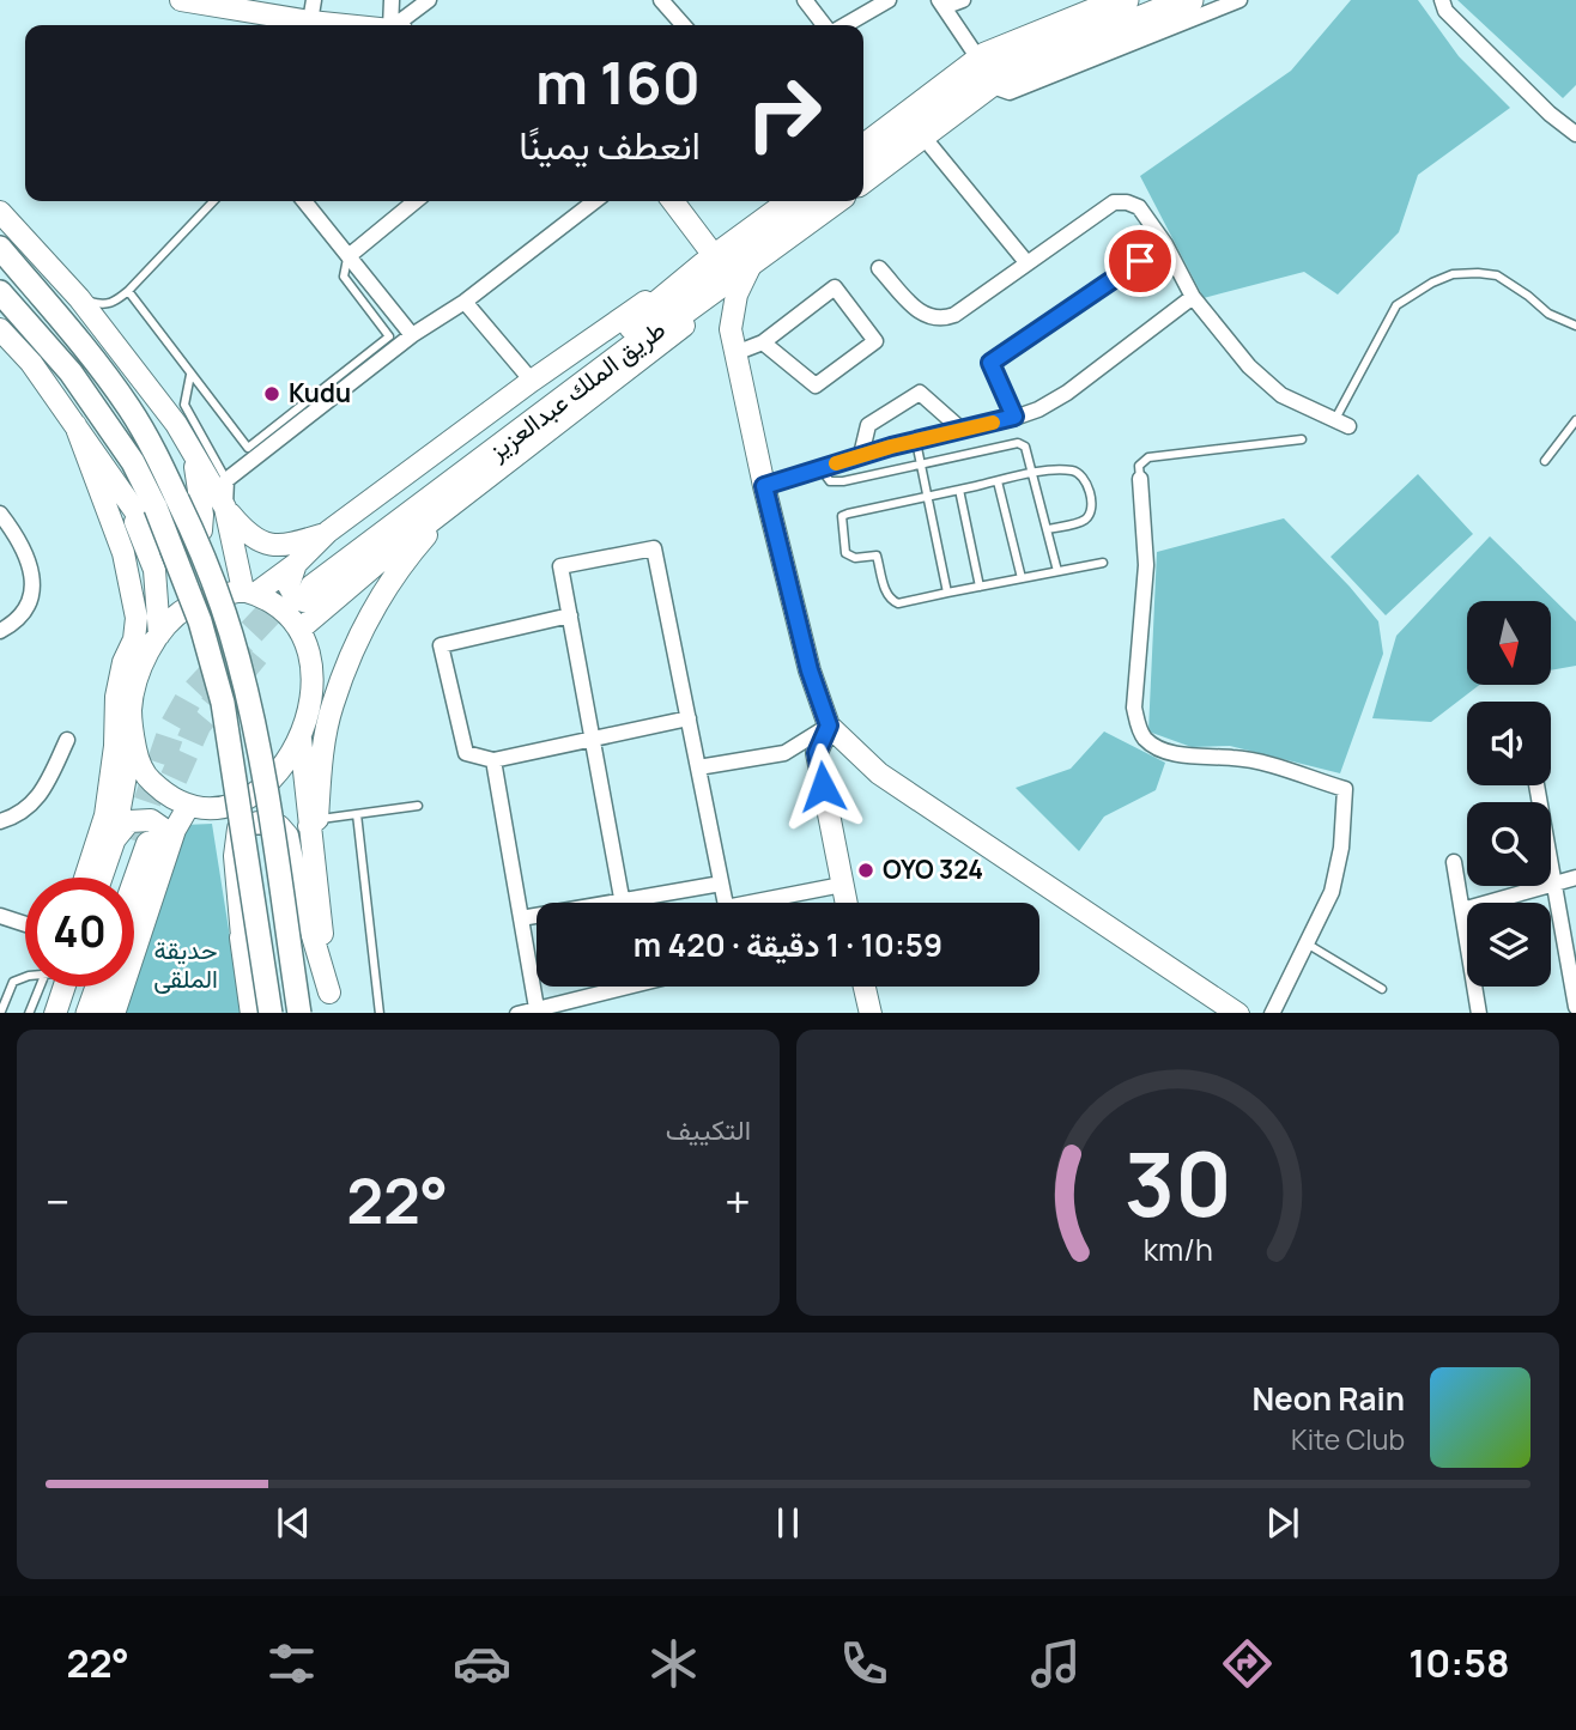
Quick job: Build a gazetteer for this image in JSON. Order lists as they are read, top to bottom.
{
  "streets": {
    "highway": ["طريق الملك عبدالعزيز"]
  },
  "parks": ["حديقة الملقى"],
  "places": ["Kudu", "OYO 324"],
  "north": "bottom",
  "page": {
    "turn": ["160 m", "انعطف يمينًا"],
    "limit": "40",
    "trip": "10:59 · 1 دقيقة · 420 m",
    "tile": "التكييف",
    "heat": ["−", "22°", "+"],
    "song": ["Neon Rain", "Kite Club"],
    "tabs": ["10:58", "22°"],
    "gauge": ["30", "km/h"]
  }
}
